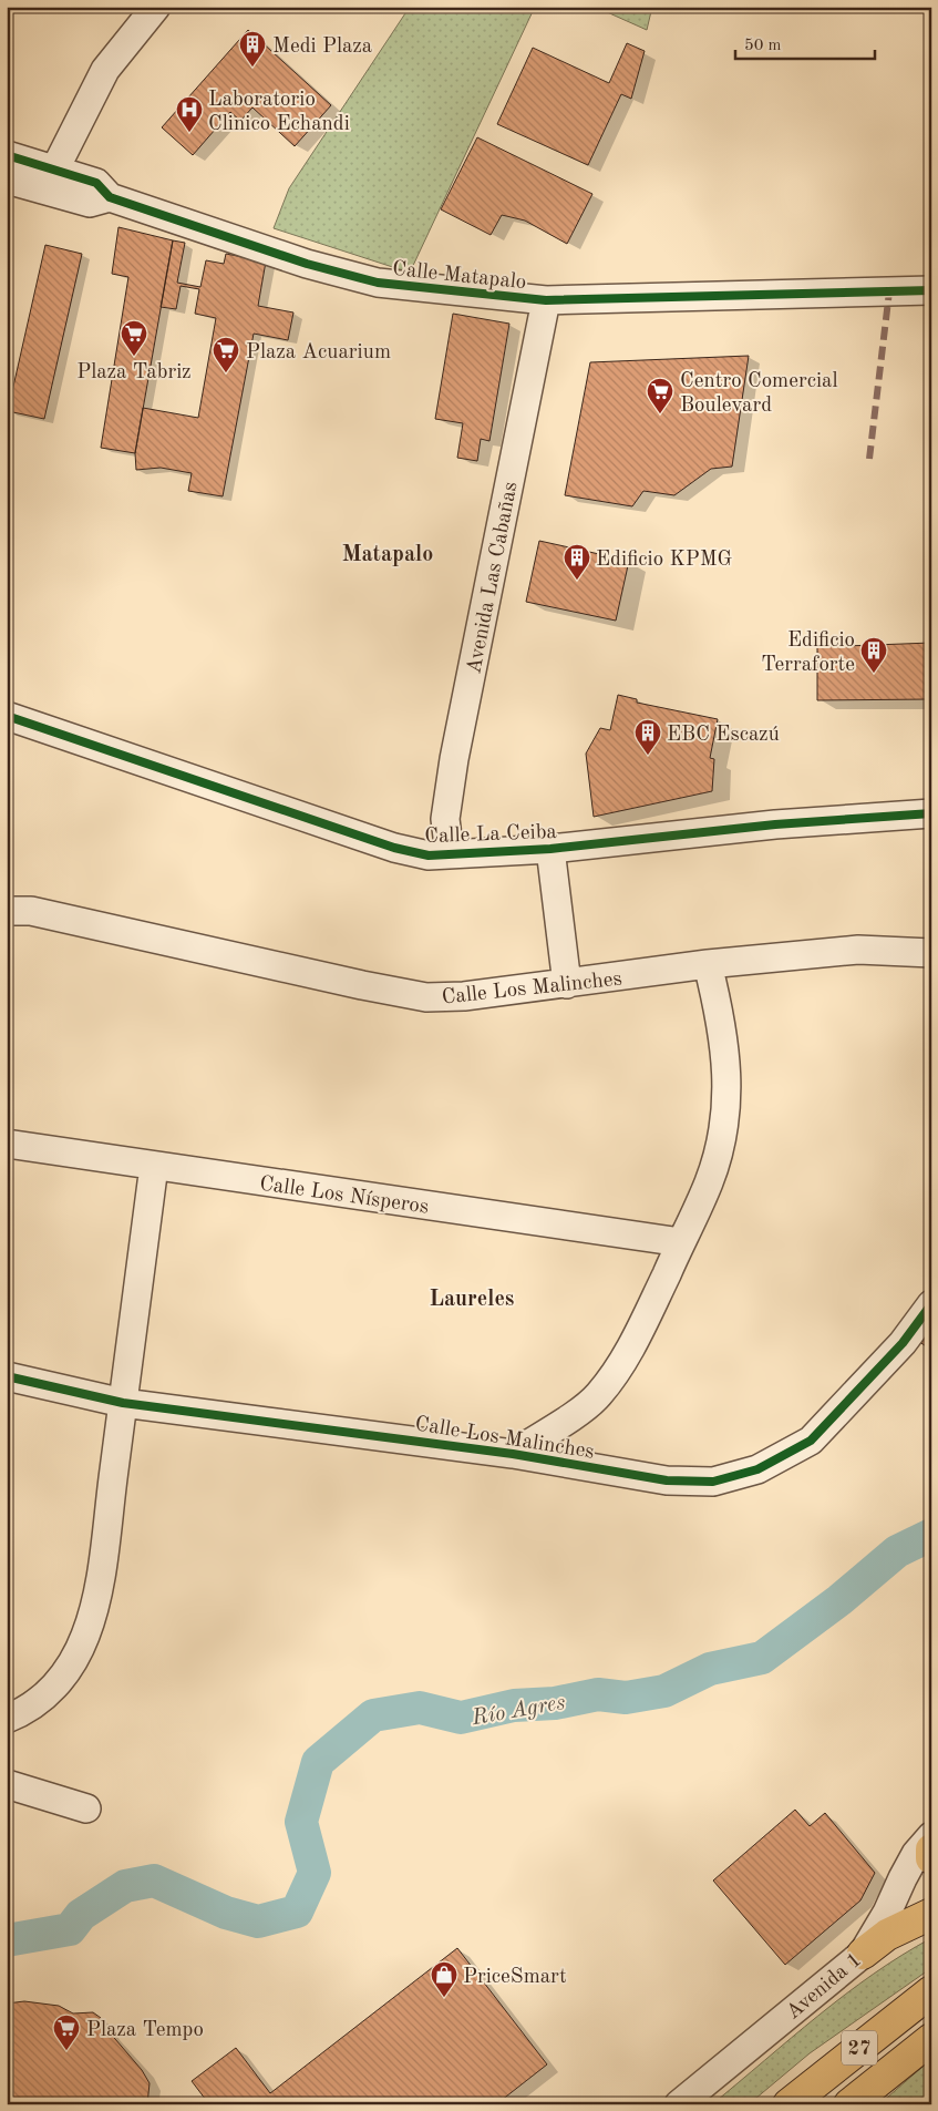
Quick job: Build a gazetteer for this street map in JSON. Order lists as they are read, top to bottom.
{
  "streets": {
    "highway": ["27"],
    "street": [
      "Calle Matapalo",
      "Avenida Las Cabañas",
      "Calle La Ceiba",
      "Calle Los Malinches",
      "Calle Los Nísperos",
      "Avenida 1"
    ]
  },
  "crossings": [
    ["Calle Matapalo", "Avenida Las Cabañas"],
    ["Avenida Las Cabañas", "Calle La Ceiba"]
  ],
  "districts": ["Matapalo", "Laureles"],
  "water": ["Río Agres"],
  "places": {
    "building": [
      "Medi Plaza",
      "Edificio KPMG",
      "Edificio Terraforte",
      "EBC Escazú"
    ],
    "hospital": ["Laboratorio Clinico Echandi"],
    "supermarket": [
      "Plaza Tabriz",
      "Plaza Acuarium",
      "Centro Comercial Boulevard",
      "Plaza Tempo"
    ],
    "shop": ["PriceSmart"]
  },
  "scale_bar": "50 m"
}
